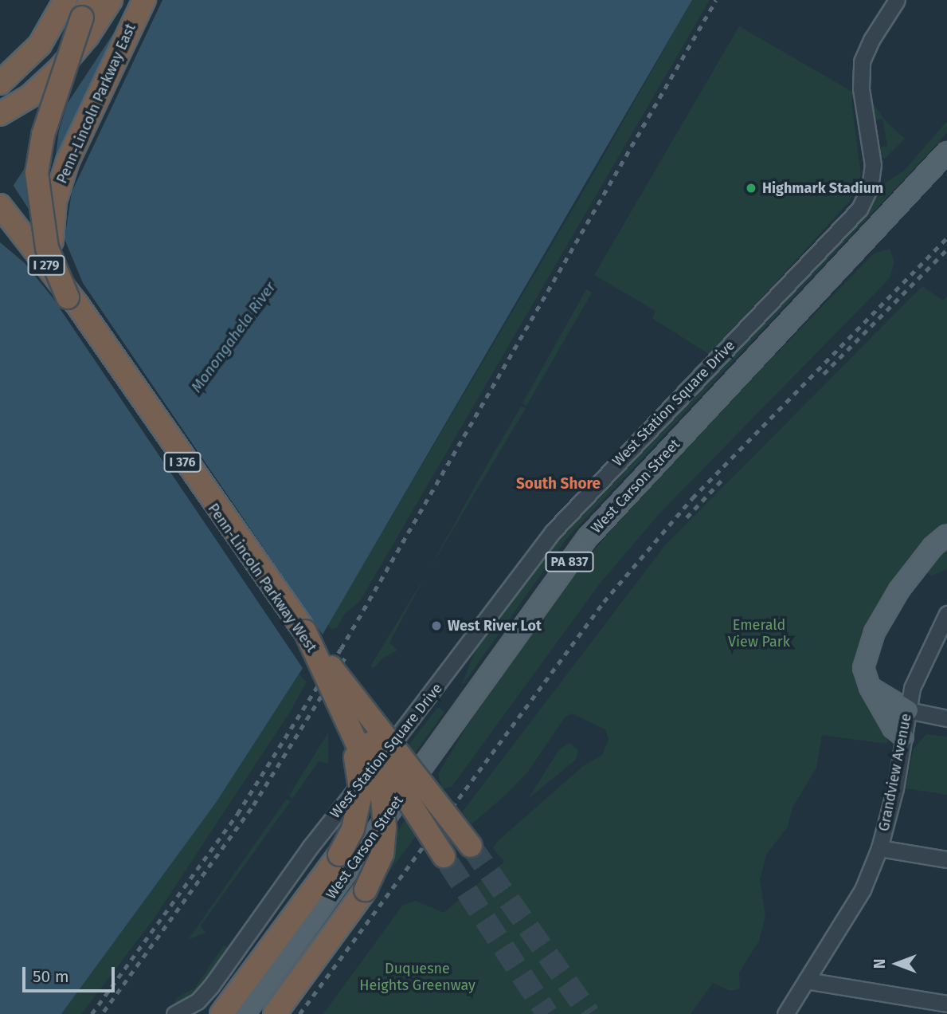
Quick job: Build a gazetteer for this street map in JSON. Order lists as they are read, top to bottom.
{
  "streets": {
    "highway": [
      "Penn-Lincoln Parkway East",
      "I 279",
      "I 376",
      "Penn-Lincoln Parkway West"
    ],
    "main road": ["West Carson Street", "PA 837"],
    "street": ["West Station Square Drive", "Grandview Avenue"]
  },
  "crossings": [
    ["Penn-Lincoln Parkway East", "I 279"],
    ["Penn-Lincoln Parkway East", "Penn-Lincoln Parkway West"],
    ["I 279", "Penn-Lincoln Parkway West"]
  ],
  "districts": ["South Shore"],
  "water": ["Monongahela River"],
  "parks": ["Emerald View Park", "Duquesne Heights Greenway"],
  "places": ["Highmark Stadium", "West River Lot"],
  "scale_bar": "50 m",
  "north": "left"
}
